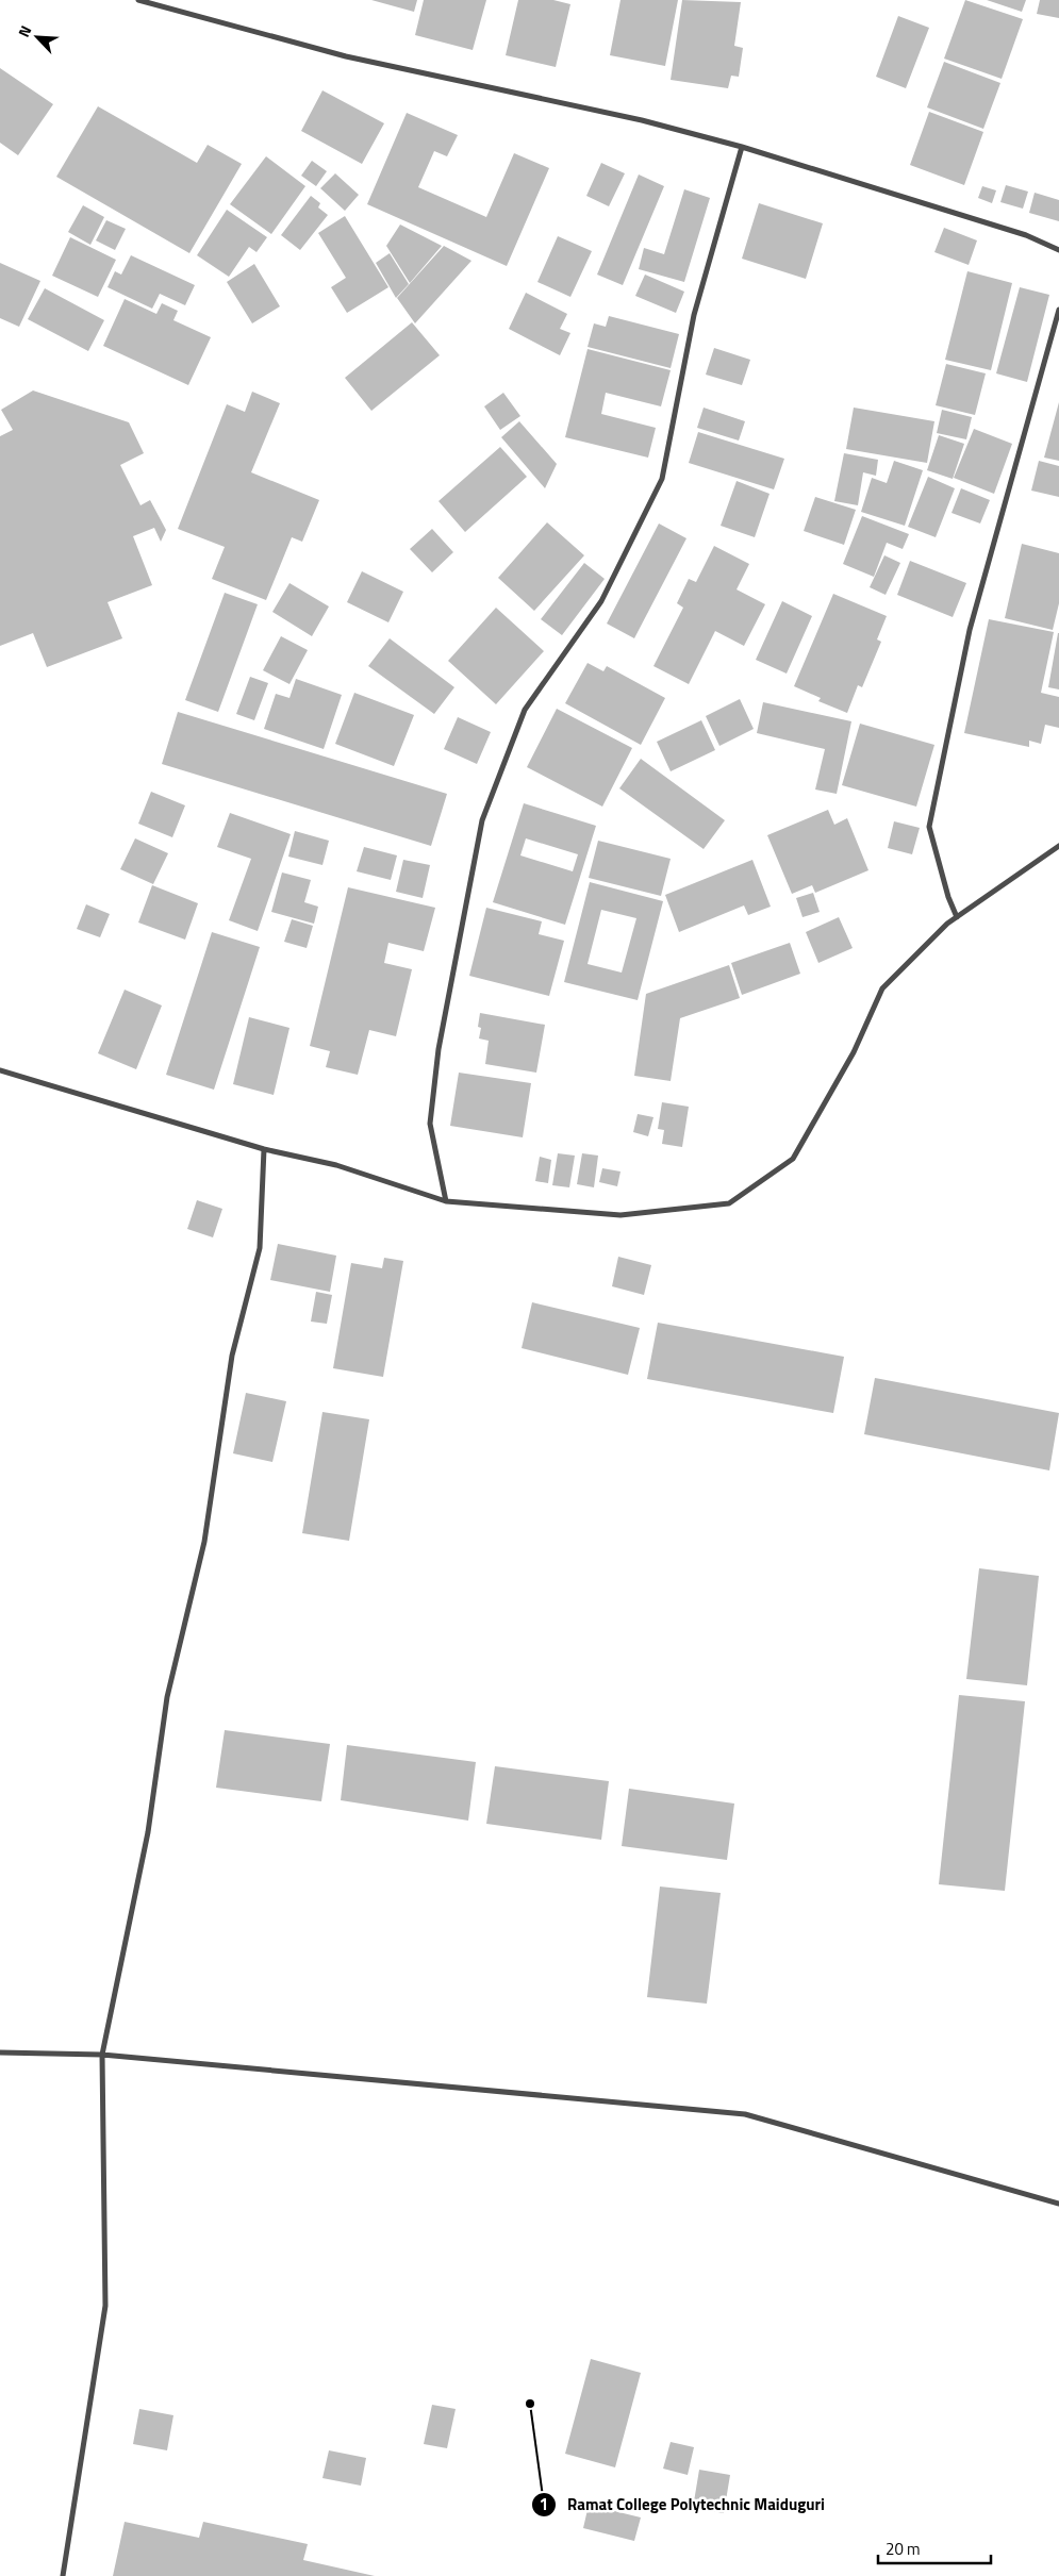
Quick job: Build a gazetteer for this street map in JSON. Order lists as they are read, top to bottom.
{
  "places": ["Ramat College Polytechnic Maiduguri"],
  "scale_bar": "20 m",
  "north": "top left"
}
